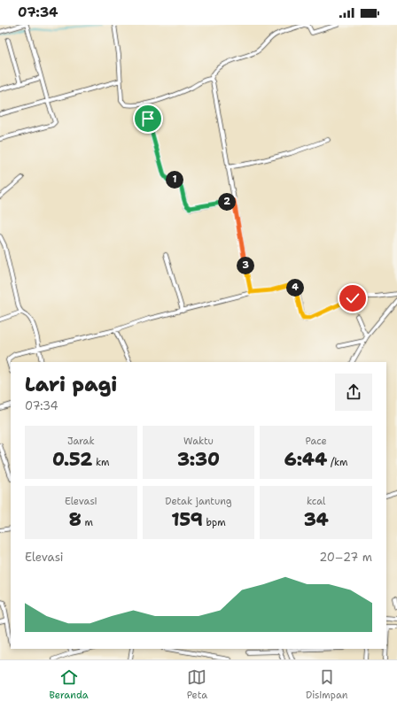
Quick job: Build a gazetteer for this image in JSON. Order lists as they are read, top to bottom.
{
  "page": {
    "status": "07:34",
    "pins": [
      "1",
      "2",
      "3",
      "4"
    ],
    "heading": ["Lari pagi", "07:34"],
    "stats": [
      ["Jarak", "0.52 km"],
      ["Waktu", "3:30"],
      ["Pace", "6:44 /km"],
      ["Elevasi", "8 m"],
      ["Detak jantung", "159 bpm"],
      ["kcal", "34"]
    ],
    "chart": ["Elevasi", "20–27 m"],
    "tabs": ["Beranda", "Peta", "Disimpan"]
  }
}
